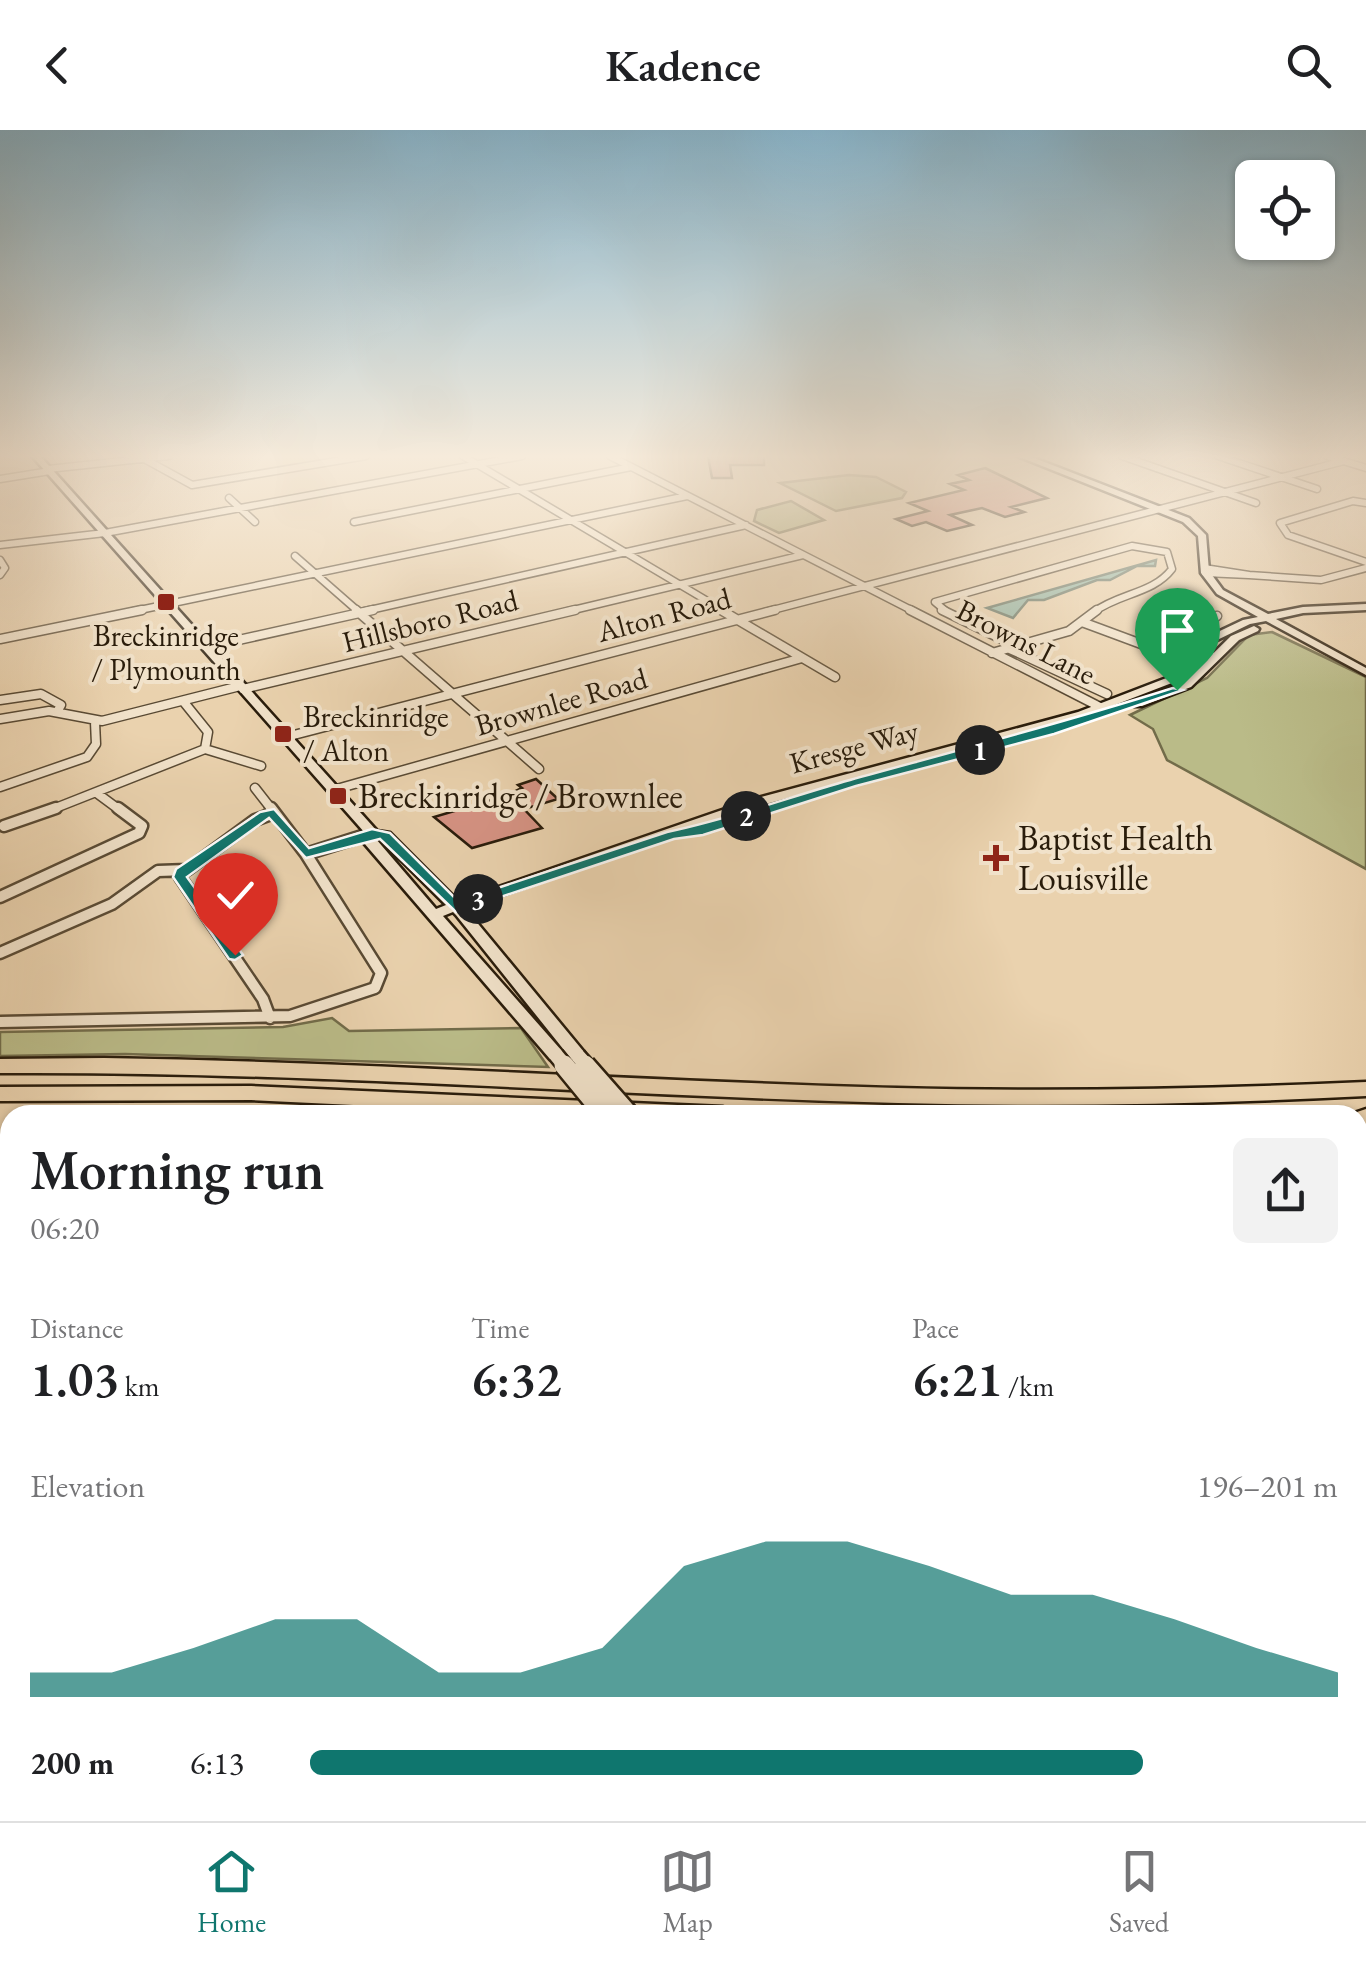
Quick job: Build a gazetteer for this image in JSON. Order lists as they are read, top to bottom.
{
  "streets": {
    "street": [
      "Alton Road",
      "Hillsboro Road",
      "Browns Lane",
      "Brownlee Road",
      "Kresge Way"
    ]
  },
  "crossings": [
    ["Alton Road", "Browns Lane"],
    ["Hillsboro Road", "Browns Lane"],
    ["Browns Lane", "Kresge Way"]
  ],
  "places": {
    "transit": ["Breckinridge / Plymounth", "Breckinridge / Alton", "Breckinridge / Brownlee"],
    "health": ["Baptist Health Louisville"]
  },
  "page": {
    "header": "Kadence",
    "pins": ["1", "2", "3"],
    "heading": ["Morning run", "06:20"],
    "stats": [
      ["Distance", "1.03 km"],
      ["Time", "6:32"],
      ["Pace", "6:21 /km"]
    ],
    "chart": ["Elevation", "196–201 m"],
    "list": [
      {
        "name": "200 m",
        "note": "6:13"
      }
    ],
    "tabs": ["Home", "Map", "Saved"]
  }
}
